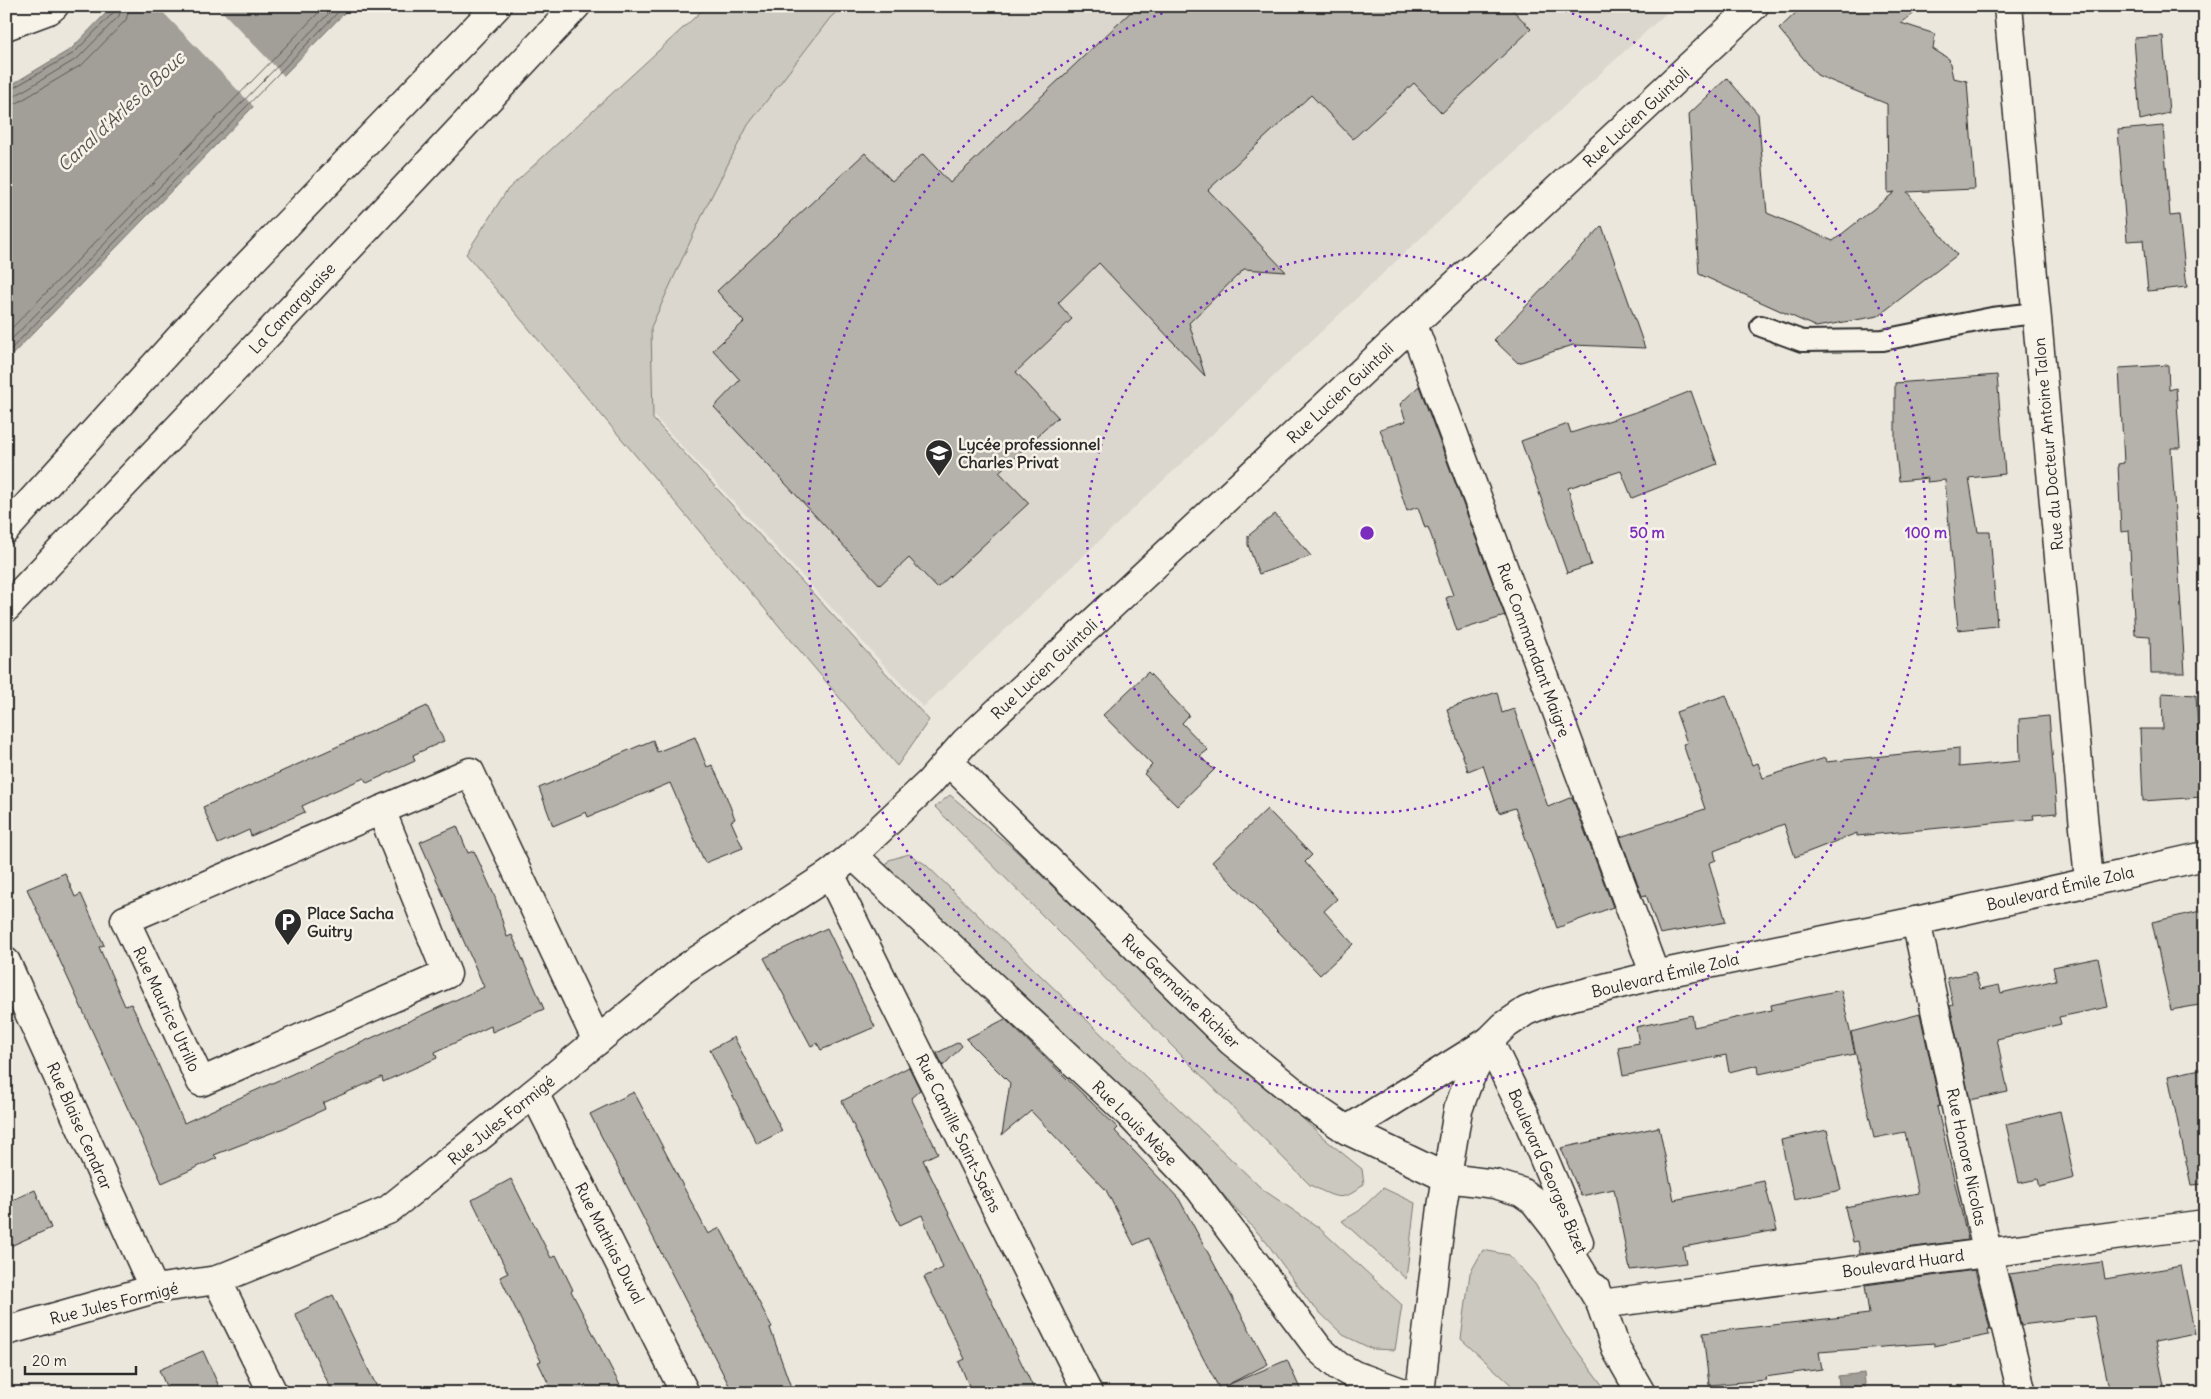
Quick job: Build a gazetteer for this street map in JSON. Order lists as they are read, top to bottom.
{
  "streets": {
    "main road": [
      "Rue Lucien Guintoli",
      "La Camarguaise",
      "Rue du Docteur Antoine Talon",
      "Rue Commandant Maigre",
      "Boulevard Émile Zola",
      "Rue Germaine Richier",
      "Rue Maurice Utrillo",
      "Rue Jules Formigé",
      "Rue Louis Mège",
      "Rue Blaise Cendrar",
      "Rue Camille Saint-Saëns",
      "Rue Honore Nicolas",
      "Boulevard Georges Bizet",
      "Rue Mathias Duval",
      "Boulevard Huard"
    ]
  },
  "crossings": [
    ["Rue Lucien Guintoli", "Rue Commandant Maigre"],
    ["Rue Lucien Guintoli", "Rue Germaine Richier"],
    ["Rue Lucien Guintoli", "Rue Jules Formigé"],
    ["Rue du Docteur Antoine Talon", "Boulevard Émile Zola"],
    ["Rue Commandant Maigre", "Boulevard Émile Zola"],
    ["Boulevard Émile Zola", "Rue Germaine Richier"],
    ["Boulevard Émile Zola", "Rue Honore Nicolas"],
    ["Boulevard Émile Zola", "Boulevard Georges Bizet"],
    ["Rue Germaine Richier", "Boulevard Georges Bizet"],
    ["Rue Maurice Utrillo", "Rue Jules Formigé"],
    ["Rue Jules Formigé", "Rue Louis Mège"],
    ["Rue Jules Formigé", "Rue Blaise Cendrar"],
    ["Rue Jules Formigé", "Rue Camille Saint-Saëns"],
    ["Rue Jules Formigé", "Rue Mathias Duval"],
    ["Rue Honore Nicolas", "Boulevard Huard"],
    ["Boulevard Georges Bizet", "Boulevard Huard"]
  ],
  "water": ["Canal d'Arles à Bouc"],
  "places": {
    "school or university": ["Lycée professionnel Charles Privat"],
    "parking": ["Place Sacha Guitry"]
  },
  "scale_bar": "20 m",
  "rings": ["50 m", "100 m"]
}
